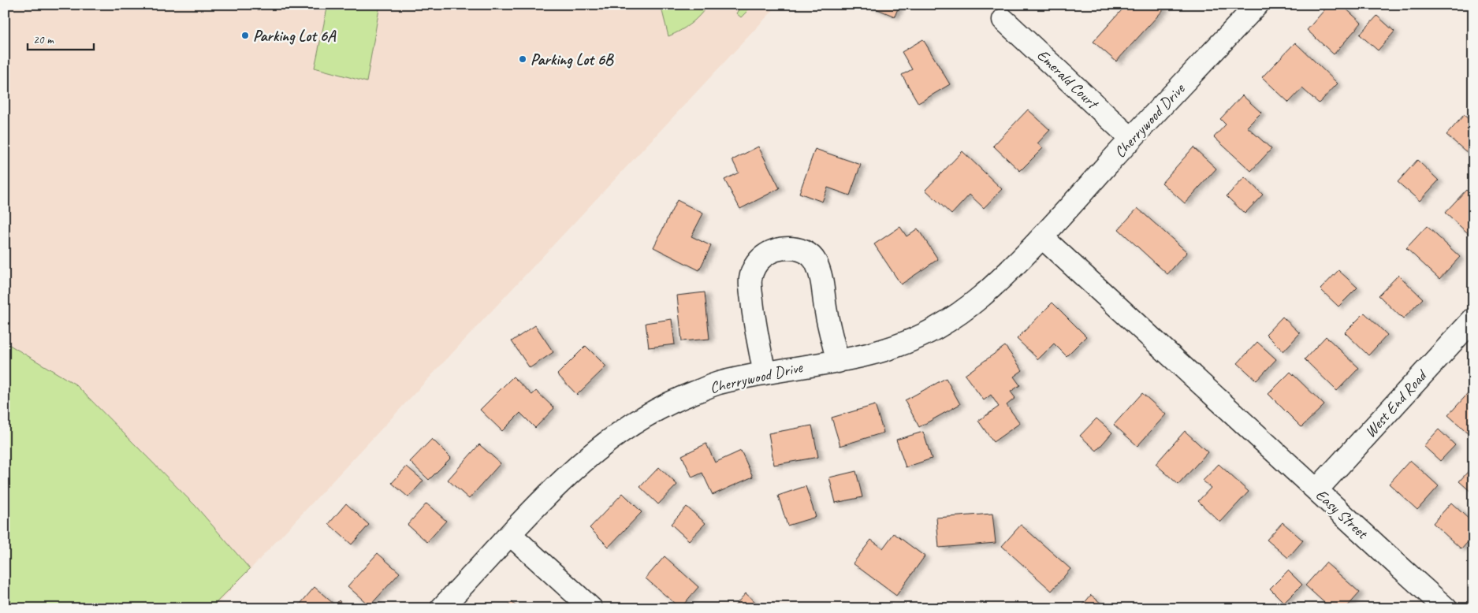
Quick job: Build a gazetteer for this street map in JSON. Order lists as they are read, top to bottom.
{
  "streets": {
    "street": [
      "Emerald Court",
      "Cherrywood Drive",
      "West End Road",
      "Easy Street"
    ]
  },
  "crossings": [
    ["Emerald Court", "Cherrywood Drive"],
    ["Cherrywood Drive", "Easy Street"],
    ["West End Road", "Easy Street"]
  ],
  "places": ["Parking Lot 6A", "Parking Lot 6B"],
  "scale_bar": "20 m"
}
